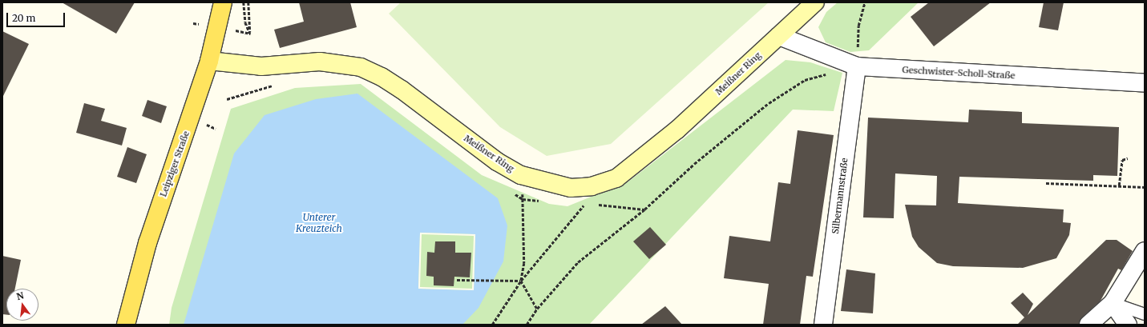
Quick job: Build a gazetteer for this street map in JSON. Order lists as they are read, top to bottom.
{
  "streets": {
    "main road": ["Meißner Ring", "Leipziger Straße"],
    "street": ["Geschwister-Scholl-Straße", "Silbermannstraße"]
  },
  "crossings": [
    ["Geschwister-Scholl-Straße", "Meißner Ring"],
    ["Geschwister-Scholl-Straße", "Silbermannstraße"],
    ["Meißner Ring", "Leipziger Straße"]
  ],
  "water": ["Unterer Kreuzteich"],
  "scale_bar": "20 m",
  "north": "top"
}
